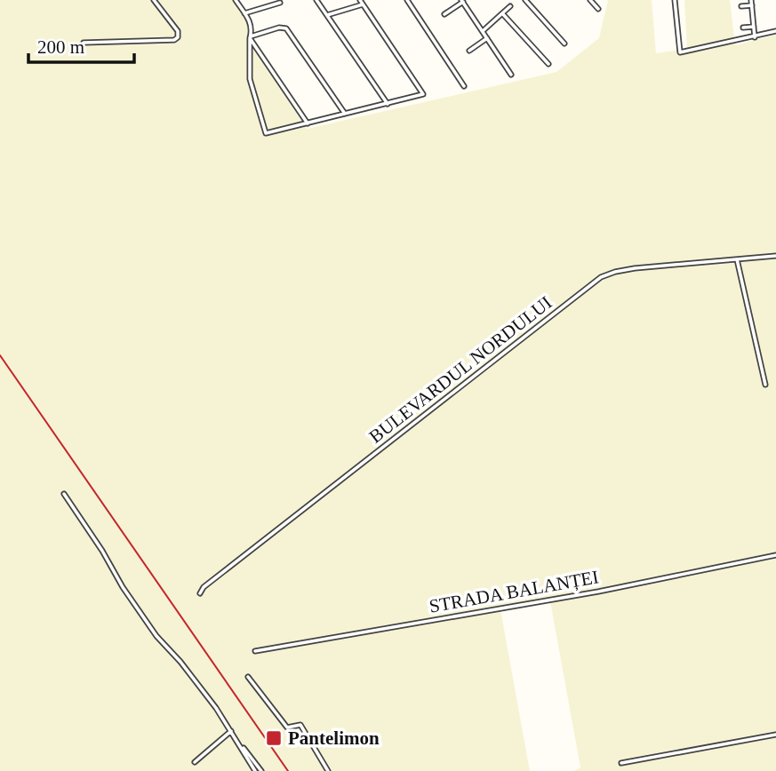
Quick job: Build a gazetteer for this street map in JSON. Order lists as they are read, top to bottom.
{
  "streets": {
    "street": ["BULEVARDUL NORDULUI", "STRADA BALANȚEI"]
  },
  "places": {
    "transit": ["Pantelimon"]
  },
  "scale_bar": "200 m"
}
